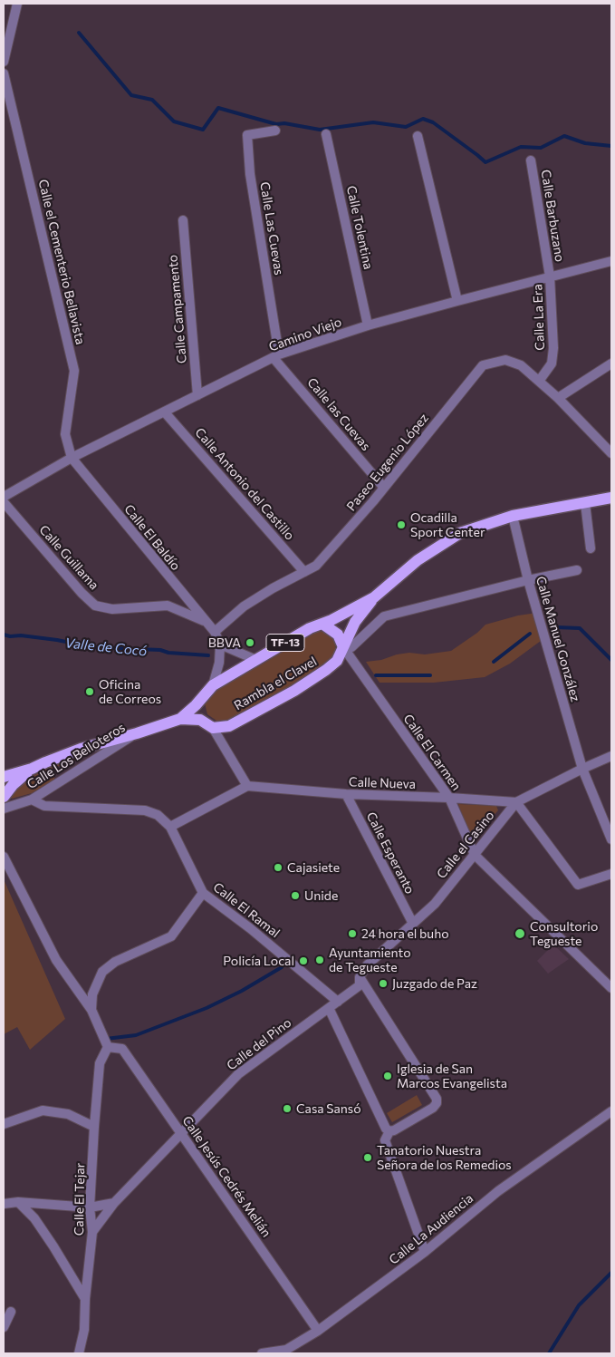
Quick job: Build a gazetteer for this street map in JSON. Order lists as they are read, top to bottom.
{
  "streets": {
    "main road": ["TF-13", "Rambla el Clavel"],
    "street": [
      "Calle Barbuzano",
      "Calle Tolentina",
      "Calle Las Cuevas",
      "Calle el Cementerio Bellavista",
      "Calle Campamento",
      "Calle La Era",
      "Camino Viejo",
      "Calle las Cuevas",
      "Paseo Eugenio López",
      "Calle Antonio del Castillo",
      "Calle El Baldío",
      "Calle Guillama",
      "Calle Manuel González",
      "Calle El Carmen",
      "Calle Los Belloteros",
      "Calle Nueva",
      "Calle el Casino",
      "Calle Esperanto",
      "Calle El Ramal",
      "Calle del Pino",
      "Calle Jesús Cedrés Melián",
      "Calle El Tejar",
      "Calle La Audiencia"
    ]
  },
  "crossings": [
    ["Calle Barbuzano", "Calle La Era"],
    ["Calle Barbuzano", "Camino Viejo"],
    ["Calle Tolentina", "Camino Viejo"],
    ["Calle Las Cuevas", "Camino Viejo"],
    ["Calle Las Cuevas", "Calle las Cuevas"],
    ["Calle el Cementerio Bellavista", "Camino Viejo"],
    ["Calle el Cementerio Bellavista", "Calle El Baldío"],
    ["Calle Campamento", "Camino Viejo"],
    ["Calle La Era", "Camino Viejo"],
    ["Calle La Era", "Paseo Eugenio López"],
    ["Camino Viejo", "Calle las Cuevas"],
    ["Camino Viejo", "Calle Antonio del Castillo"],
    ["Camino Viejo", "Calle El Baldío"],
    ["Calle las Cuevas", "Paseo Eugenio López"],
    ["Paseo Eugenio López", "Calle Antonio del Castillo"],
    ["Paseo Eugenio López", "Calle El Baldío"],
    ["Calle El Baldío", "Calle Guillama"],
    ["Calle Manuel González", "TF-13"],
    ["Calle Manuel González", "Calle el Casino"],
    ["TF-13", "Rambla el Clavel"],
    ["TF-13", "Calle Los Belloteros"],
    ["Rambla el Clavel", "Calle El Carmen"],
    ["Calle El Carmen", "Calle Nueva"],
    ["Calle El Carmen", "Calle el Casino"],
    ["Calle Los Belloteros", "Calle El Ramal"],
    ["Calle Nueva", "Calle el Casino"],
    ["Calle Nueva", "Calle Esperanto"],
    ["Calle el Casino", "Calle Esperanto"],
    ["Calle el Casino", "Calle El Ramal"],
    ["Calle el Casino", "Calle del Pino"],
    ["Calle El Ramal", "Calle del Pino"],
    ["Calle del Pino", "Calle Jesús Cedrés Melián"],
    ["Calle del Pino", "Calle El Tejar"],
    ["Calle Jesús Cedrés Melián", "Calle El Tejar"],
    ["Calle Jesús Cedrés Melián", "Calle La Audiencia"]
  ],
  "water": ["Valle de Cocó"],
  "places": [
    "Ocadilla Sport Center",
    "BBVA",
    "Oficina de Correos",
    "Cajasiete",
    "Unide",
    "24 hora el buho",
    "Consultorio Tegueste",
    "Ayuntamiento de Tegueste",
    "Policía Local",
    "Juzgado de Paz",
    "Iglesia de San Marcos Evangelista",
    "Casa Sansó",
    "Tanatorio Nuestra Señora de los Remedios"
  ]
}
